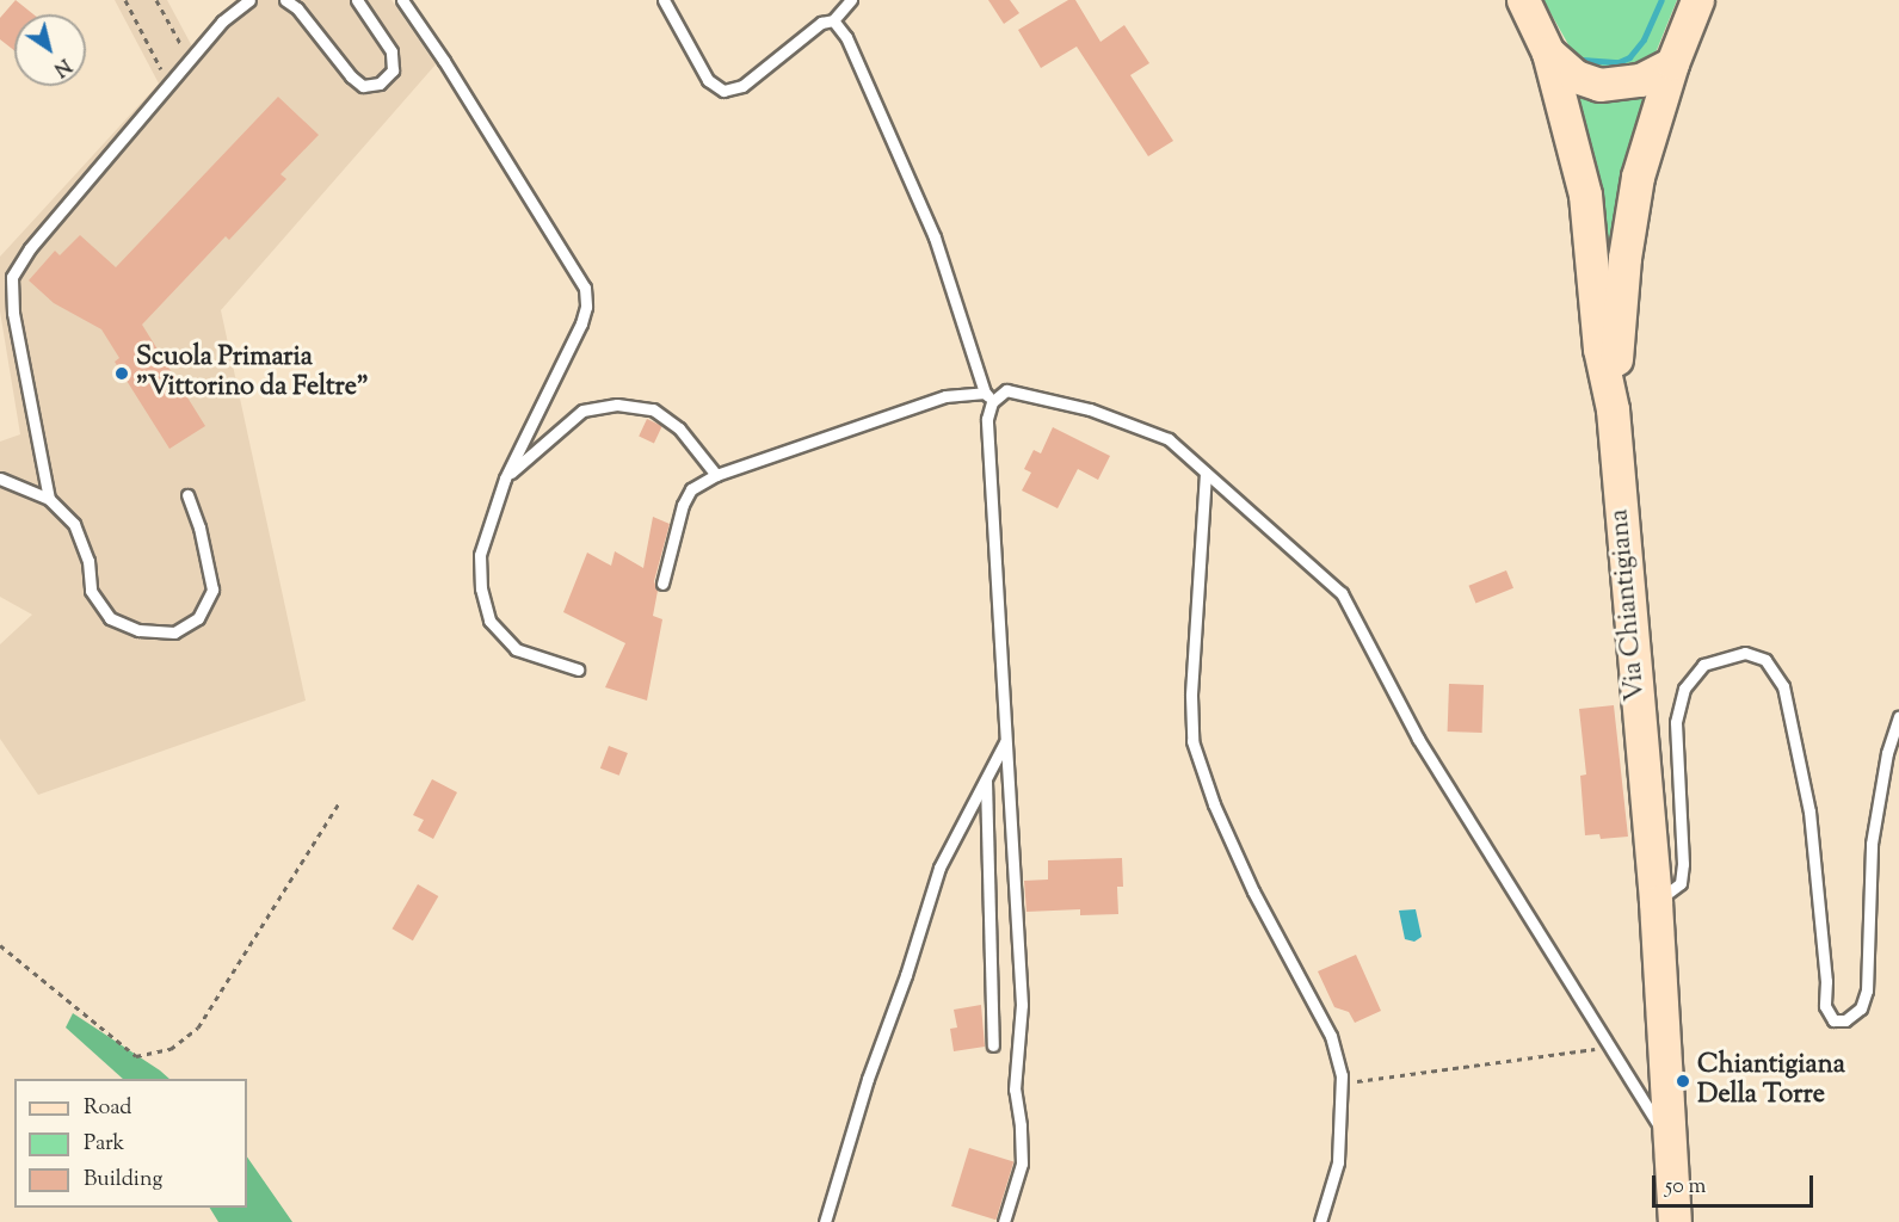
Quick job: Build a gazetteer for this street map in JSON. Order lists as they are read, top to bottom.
{
  "streets": {
    "street": ["Via Chiantigiana"]
  },
  "places": ["Scuola Primaria \"Vittorino da Feltre\"", "Chiantigiana Della Torre"],
  "legend": ["Road", "Park", "Building"],
  "scale_bar": "50 m",
  "north": "bottom right"
}
